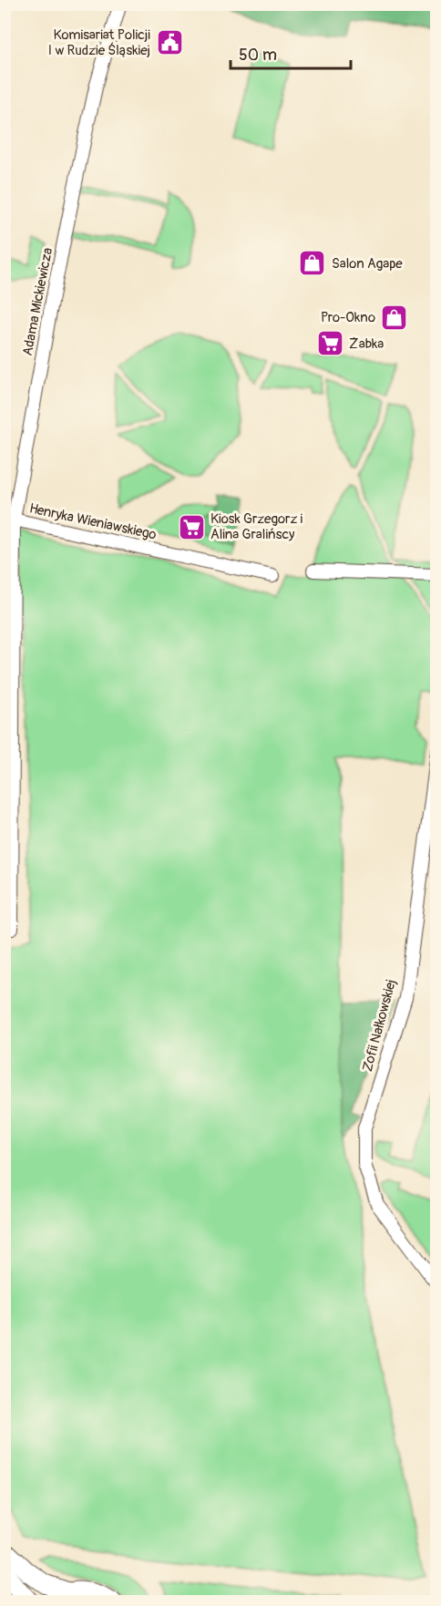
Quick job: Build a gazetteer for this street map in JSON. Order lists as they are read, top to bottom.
{
  "streets": {
    "street": ["Adama Mickiewicza", "Henryka Wieniawskiego", "Zofii Nałkowskiej"]
  },
  "crossings": [
    ["Adama Mickiewicza", "Henryka Wieniawskiego"]
  ],
  "places": {
    "public building": ["Komisariat Policji I w Rudzie Śląskiej"],
    "shop": ["Salon Agape", "Pro-Okno"],
    "supermarket": ["Żabka", "Kiosk Grzegorz i Alina Gralińscy"]
  },
  "scale_bar": "50 m"
}
